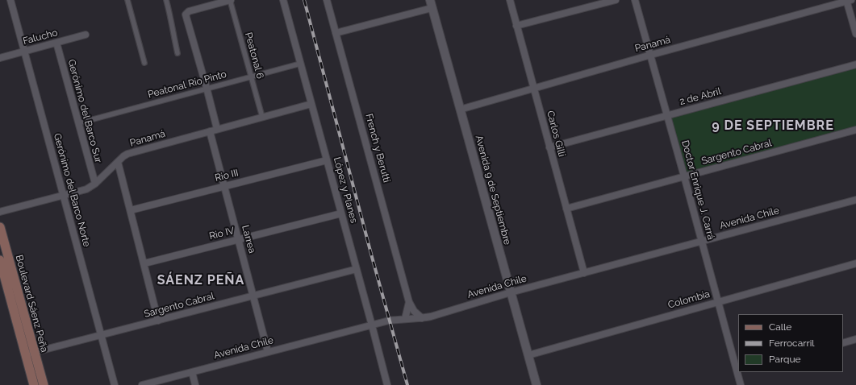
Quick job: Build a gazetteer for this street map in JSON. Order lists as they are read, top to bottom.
{
  "streets": {
    "main road": ["Boulevard Sáenz Peña"],
    "street": [
      "Falucho",
      "Panamá",
      "Peatonal 6",
      "Peatonal Río Pinto",
      "2 de Abril",
      "Gerónimo del Barco Sur",
      "Carlos Gilli",
      "French y Berutti",
      "Sargento Cabral",
      "Rio III",
      "Gerónimo del Barco Norte",
      "López y Planes",
      "Avenida 9 de Septiembre",
      "Doctor Enrique J. Carrá",
      "Avenida Chile",
      "Rio IV",
      "Larrea",
      "Colombia"
    ]
  },
  "crossings": [
    ["Falucho", "Gerónimo del Barco Sur"],
    ["Falucho", "Gerónimo del Barco Norte"],
    ["Panamá", "Peatonal 6"],
    ["Panamá", "Gerónimo del Barco Sur"],
    ["Panamá", "Carlos Gilli"],
    ["Panamá", "Gerónimo del Barco Norte"],
    ["Panamá", "López y Planes"],
    ["Panamá", "Avenida 9 de Septiembre"],
    ["Panamá", "Doctor Enrique J. Carrá"],
    ["Panamá", "Larrea"],
    ["Peatonal 6", "Peatonal Río Pinto"],
    ["Peatonal 6", "Larrea"],
    ["Peatonal Río Pinto", "Gerónimo del Barco Sur"],
    ["Peatonal Río Pinto", "López y Planes"],
    ["Peatonal Río Pinto", "Larrea"],
    ["2 de Abril", "Carlos Gilli"],
    ["2 de Abril", "Doctor Enrique J. Carrá"],
    ["Gerónimo del Barco Sur", "Sargento Cabral"],
    ["Gerónimo del Barco Sur", "Rio III"],
    ["Gerónimo del Barco Sur", "Rio IV"],
    ["Carlos Gilli", "Sargento Cabral"],
    ["Carlos Gilli", "Avenida Chile"],
    ["French y Berutti", "Avenida Chile"],
    ["Sargento Cabral", "Gerónimo del Barco Norte"],
    ["Sargento Cabral", "López y Planes"],
    ["Sargento Cabral", "Doctor Enrique J. Carrá"],
    ["Sargento Cabral", "Larrea"],
    ["Sargento Cabral", "Boulevard Sáenz Peña"],
    ["Rio III", "López y Planes"],
    ["Rio III", "Larrea"],
    ["López y Planes", "Avenida Chile"],
    ["López y Planes", "Rio IV"],
    ["Avenida 9 de Septiembre", "Avenida Chile"],
    ["Avenida 9 de Septiembre", "Colombia"],
    ["Doctor Enrique J. Carrá", "Avenida Chile"],
    ["Doctor Enrique J. Carrá", "Colombia"],
    ["Avenida Chile", "Larrea"],
    ["Rio IV", "Larrea"]
  ],
  "districts": ["9 DE SEPTIEMBRE", "SÁENZ PEÑA"],
  "legend": ["Calle", "Ferrocarril", "Parque"]
}
